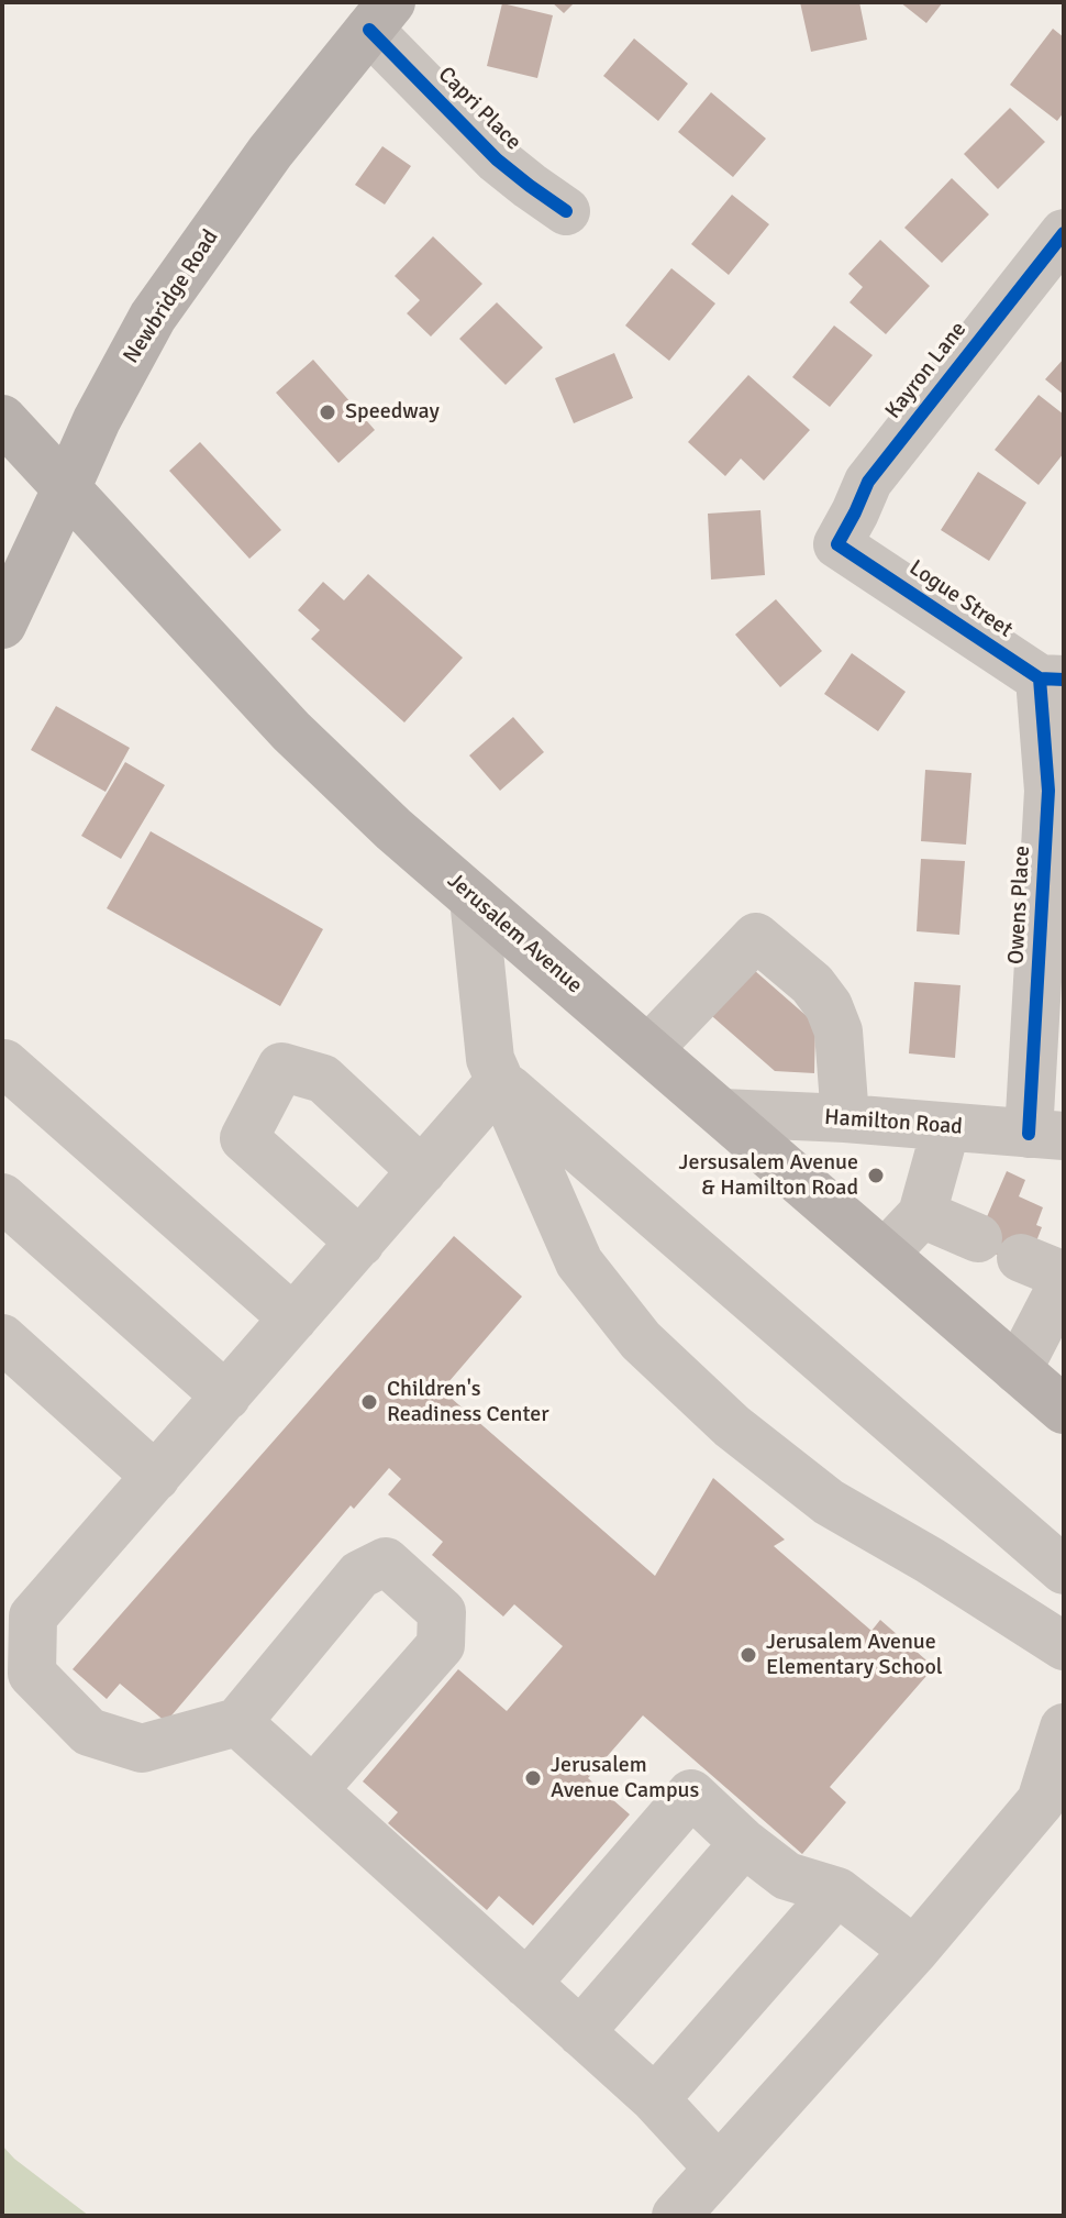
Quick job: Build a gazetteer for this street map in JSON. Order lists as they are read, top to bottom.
{
  "streets": {
    "main road": ["Newbridge Road", "Jerusalem Avenue"],
    "street": [
      "Capri Place",
      "Kayron Lane",
      "Logue Street",
      "Owens Place",
      "Hamilton Road"
    ]
  },
  "crossings": [
    ["Capri Place", "Newbridge Road"],
    ["Newbridge Road", "Jerusalem Avenue"],
    ["Kayron Lane", "Logue Street"],
    ["Logue Street", "Owens Place"],
    ["Owens Place", "Hamilton Road"],
    ["Jerusalem Avenue", "Hamilton Road"]
  ],
  "places": [
    "Speedway",
    "Jersusalem Avenue & Hamilton Road",
    "Children's Readiness Center",
    "Jerusalem Avenue Elementary School",
    "Jerusalem Avenue Campus"
  ]
}
